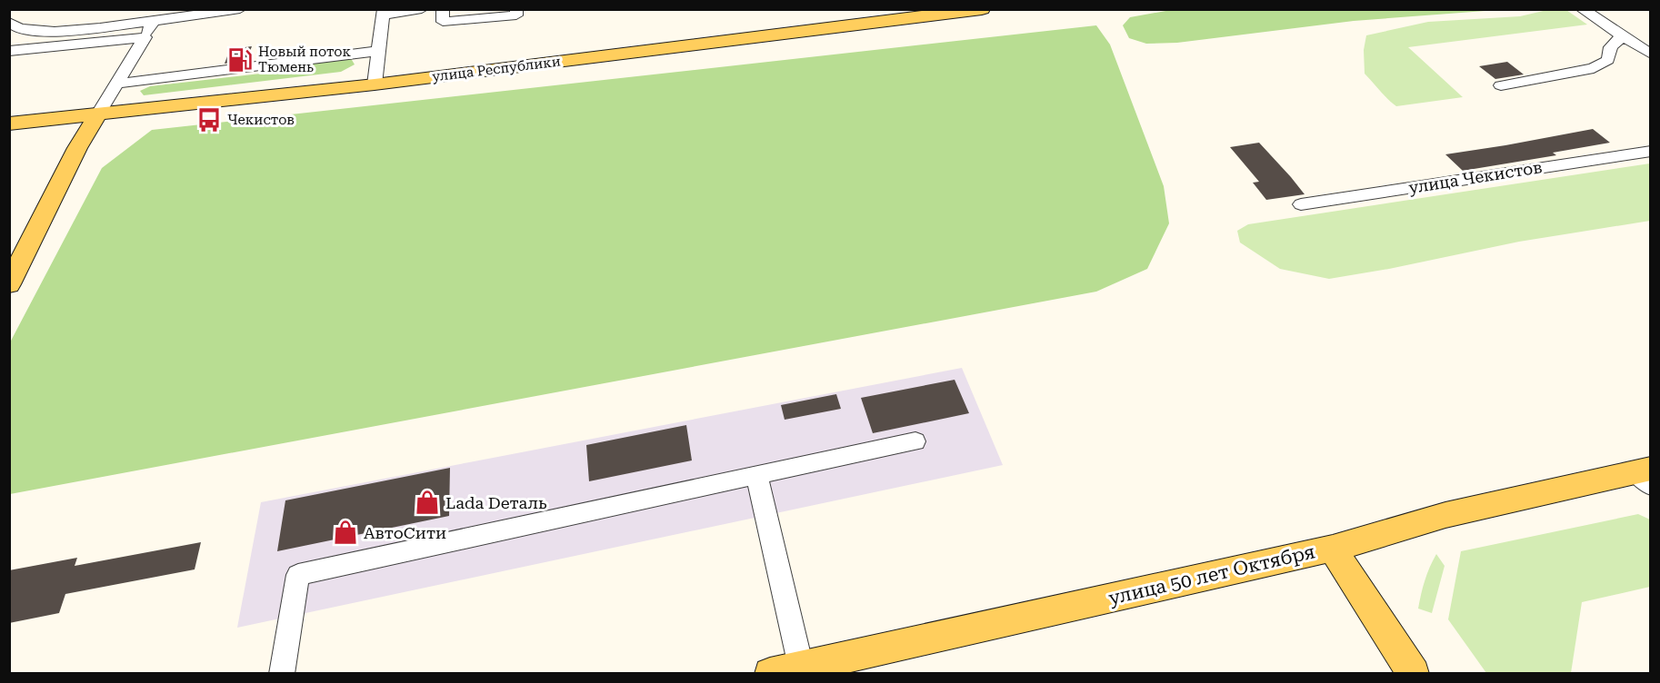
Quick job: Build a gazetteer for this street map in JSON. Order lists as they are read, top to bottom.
{
  "streets": {
    "main road": ["улица Республики", "улица 50 лет Октября"],
    "street": ["улица Чекистов"]
  },
  "places": {
    "fuel station": ["Новый поток Тюмень"],
    "bus stop": ["Чекистов"],
    "shop": ["Lada Dеталь", "АвтоСити"]
  }
}
